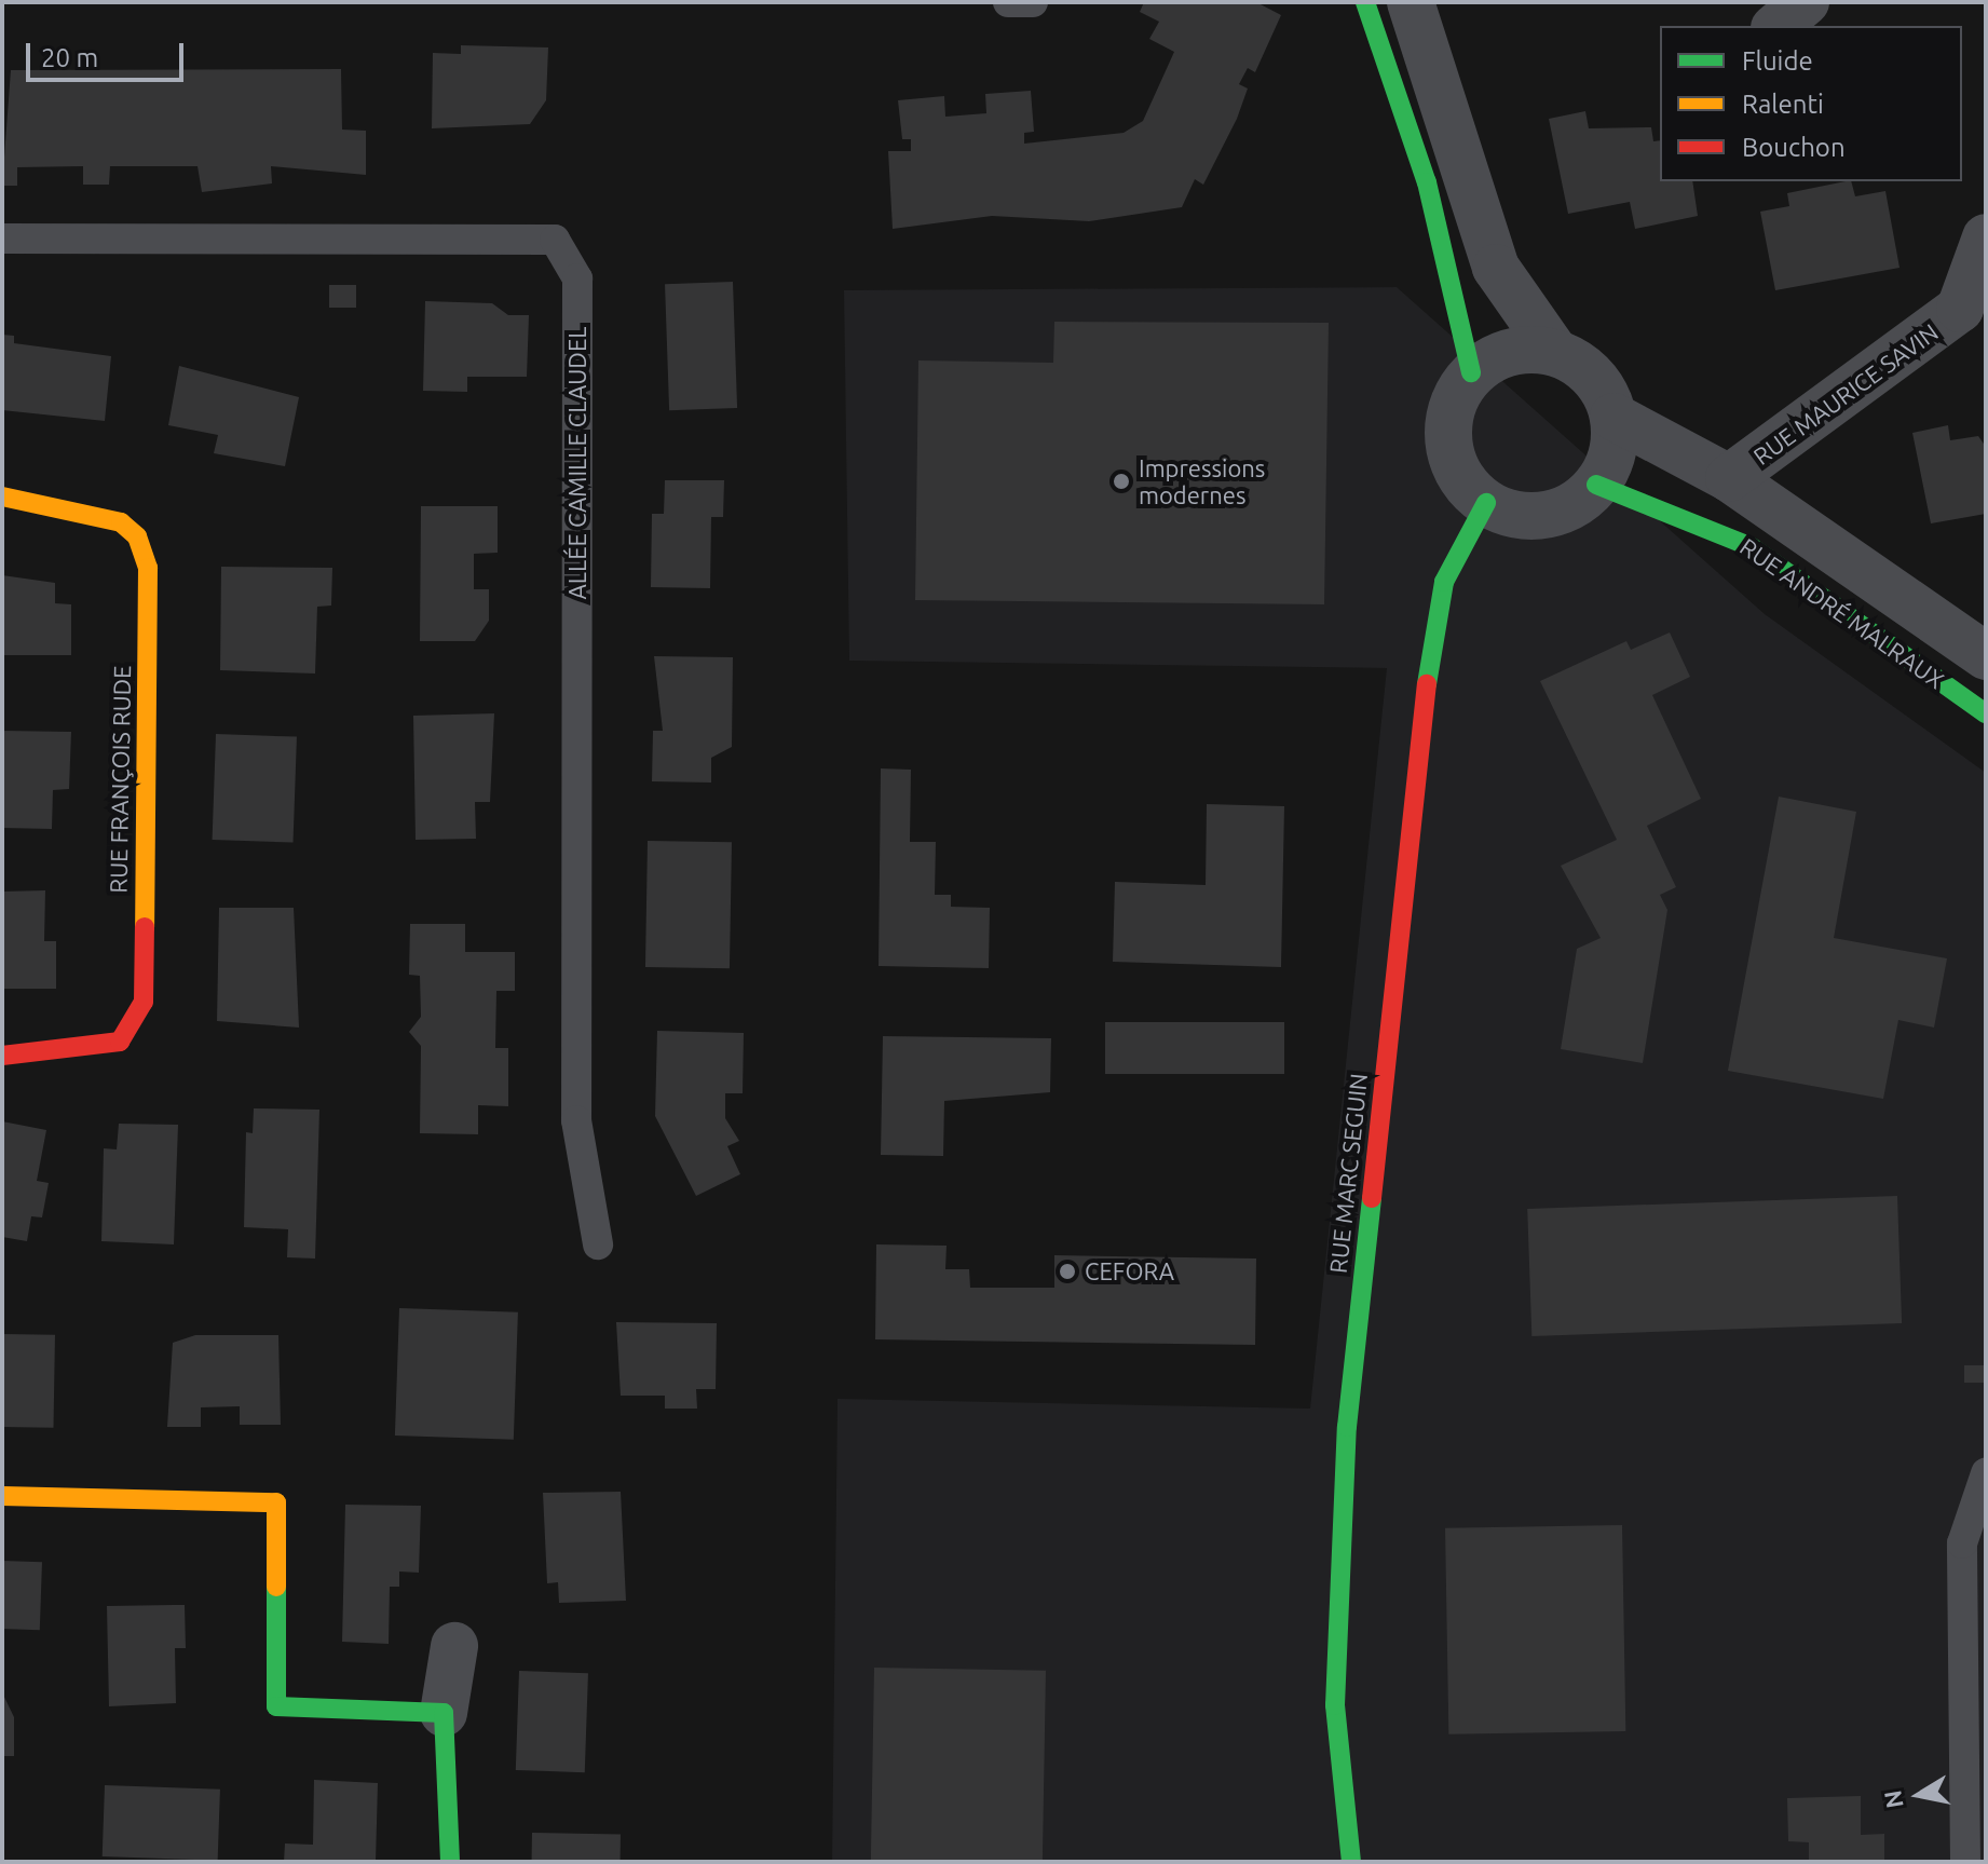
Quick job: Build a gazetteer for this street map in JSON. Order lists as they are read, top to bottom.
{
  "streets": {
    "street": [
      "RUE MAURICE SAVIN",
      "RUE ANDRÉ MALRAUX",
      "RUE FRANÇOIS RUDE",
      "RUE MARC SEGUIN"
    ],
    "lane": ["ALLÉE CAMILLE CLAUDEL"]
  },
  "crossings": [
    ["RUE MAURICE SAVIN", "RUE ANDRÉ MALRAUX"],
    ["RUE ANDRÉ MALRAUX", "RUE MARC SEGUIN"]
  ],
  "places": ["Impressions modernes", "CEFORA"],
  "legend": ["Fluide", "Ralenti", "Bouchon"],
  "scale_bar": "20 m",
  "north": "left"
}
